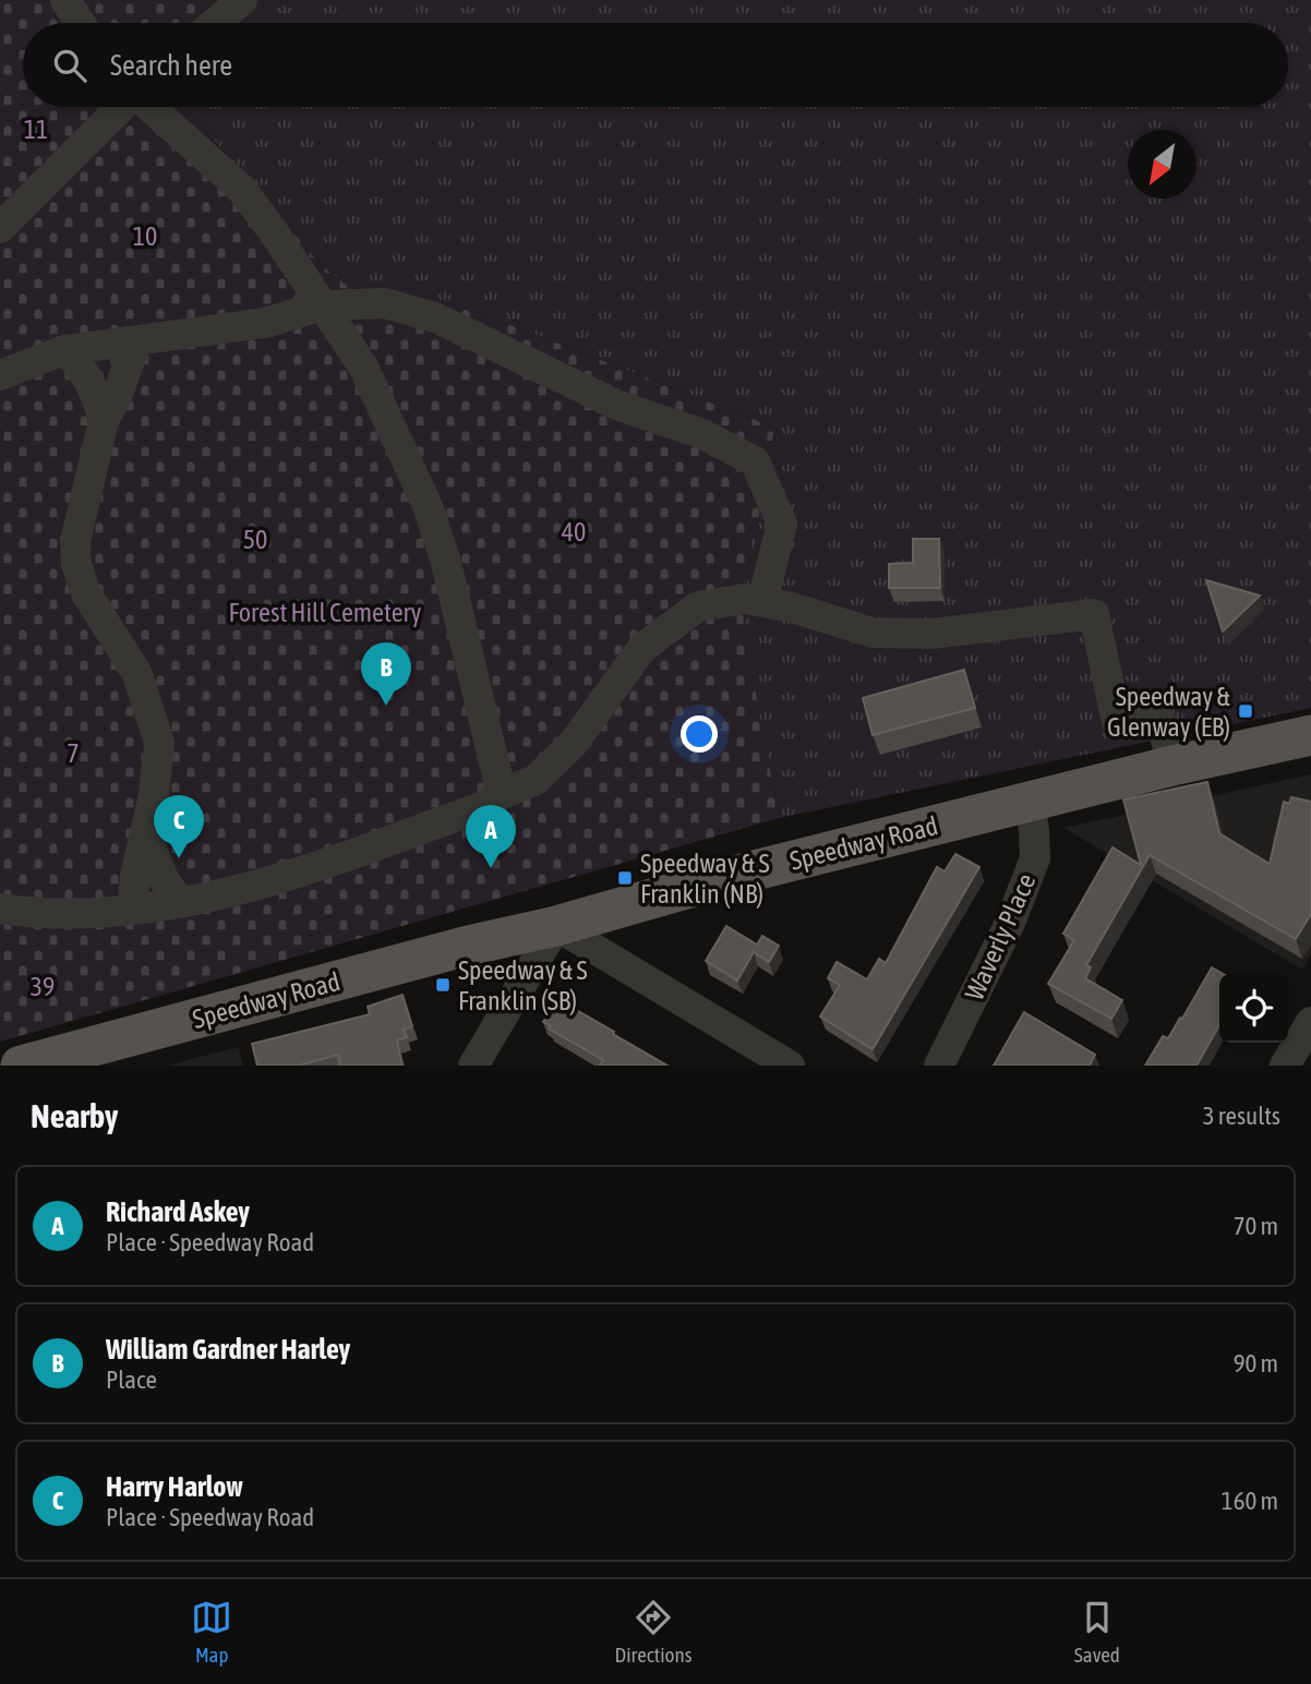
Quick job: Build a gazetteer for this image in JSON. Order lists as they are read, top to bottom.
{
  "streets": {
    "main road": ["Speedway Road"],
    "street": ["Waverly Place"]
  },
  "crossings": [
    ["Speedway Road", "Waverly Place"]
  ],
  "parks": [
    "11",
    "10",
    "40",
    "50",
    "Forest Hill Cemetery",
    "7",
    "39"
  ],
  "places": {
    "transit": ["Speedway & Glenway (EB)", "Speedway & S Franklin (NB)", "Speedway & S Franklin (SB)"]
  },
  "north": "bottom left",
  "page": {
    "search": "Search here",
    "pins": ["B", "C", "A"],
    "heading": ["Nearby", "3 results"],
    "list": [
      {
        "mark": "A",
        "name": "Richard Askey",
        "note": "Place · Speedway Road",
        "value": "70 m"
      },
      {
        "mark": "B",
        "name": "William Gardner Harley",
        "note": "Place",
        "value": "90 m"
      },
      {
        "mark": "C",
        "name": "Harry Harlow",
        "note": "Place · Speedway Road",
        "value": "160 m"
      }
    ],
    "nav": ["Map", "Directions", "Saved"]
  }
}
